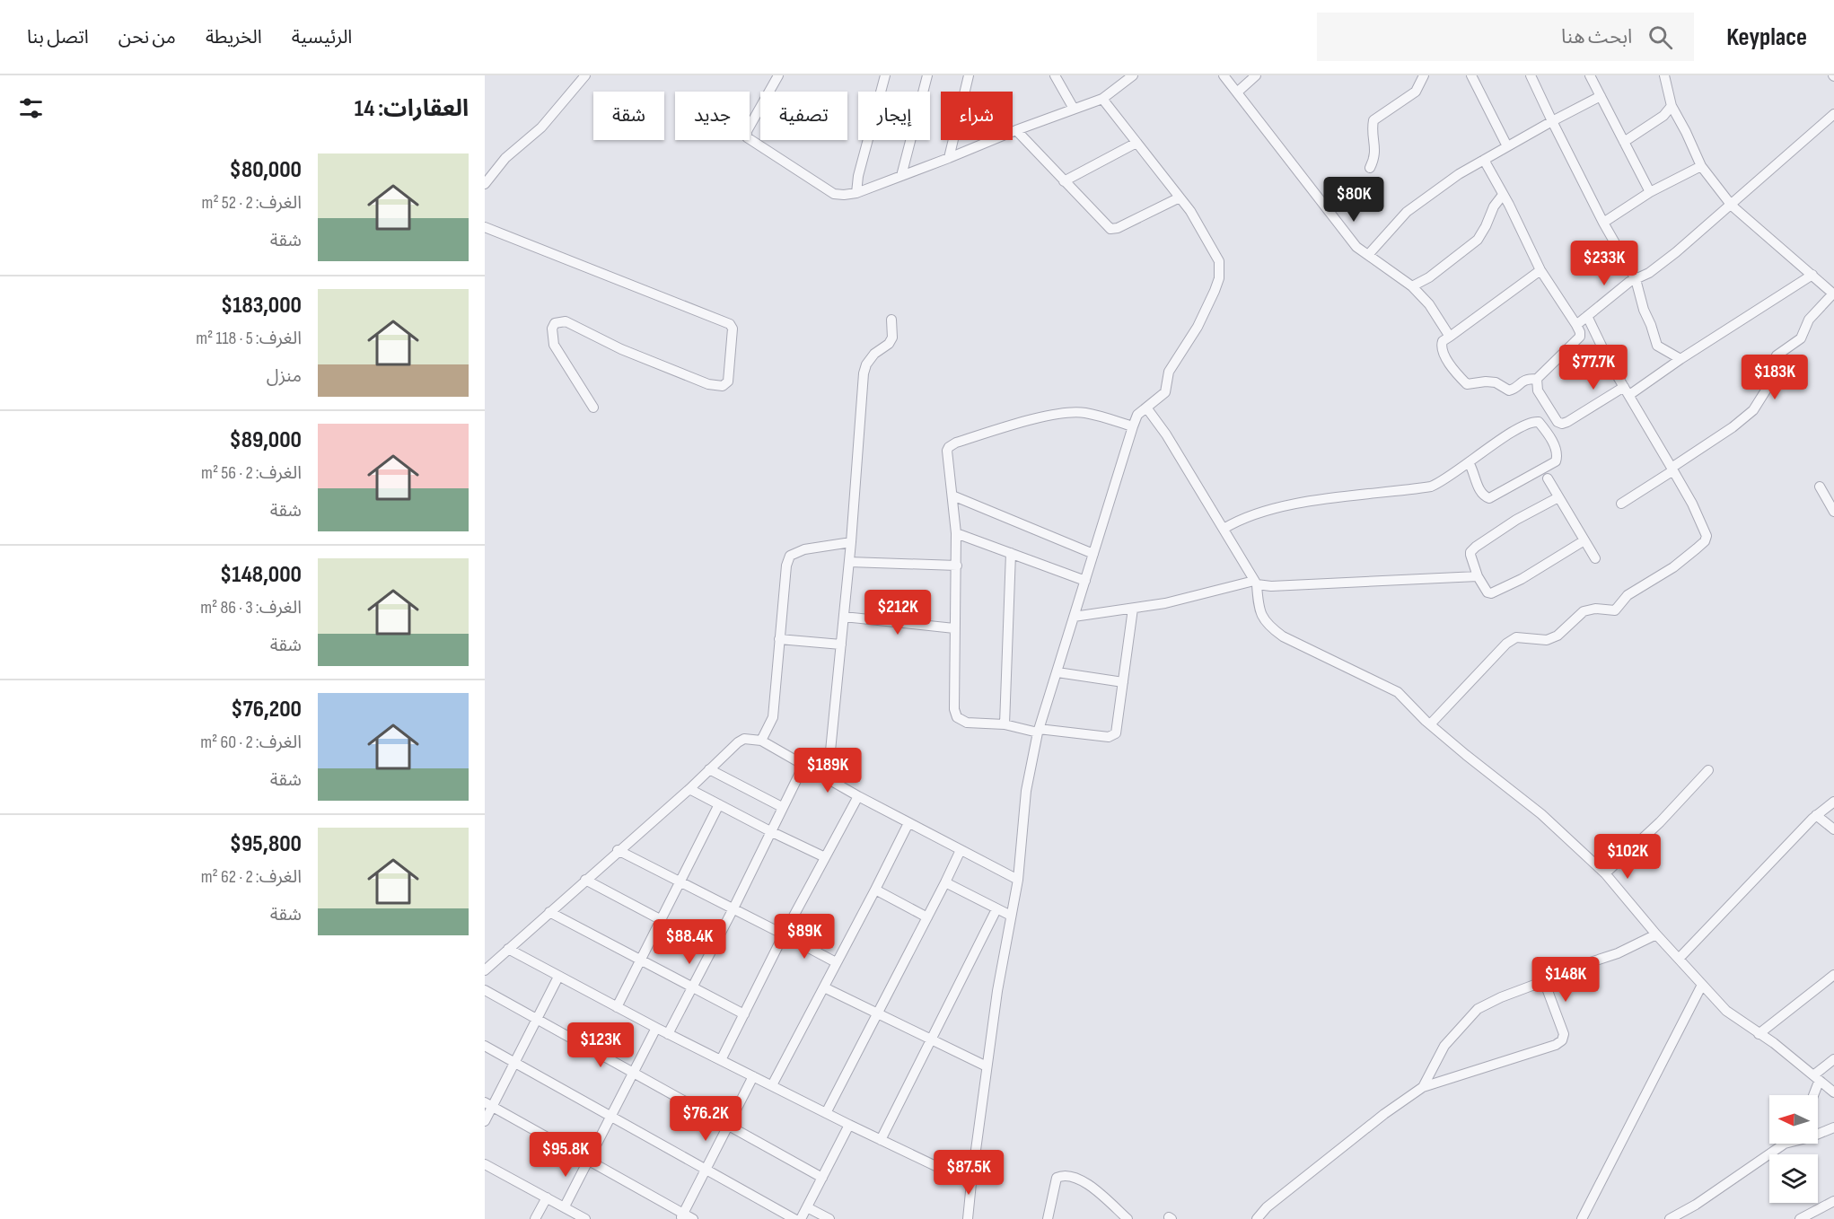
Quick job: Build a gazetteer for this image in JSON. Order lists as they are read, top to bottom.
{
  "north": "left",
  "page": {
    "header": "Keyplace",
    "search": "ابحث هنا",
    "nav": [
      "الرئيسية",
      "الخريطة",
      "من نحن",
      "اتصل بنا"
    ],
    "heading": "العقارات: 14",
    "chip": [
      "شراء",
      "إيجار",
      "تصفية",
      "جديد",
      "شقة"
    ],
    "list": [
      {
        "name": "$80,000",
        "note": "الغرف: 2 · 52 m² · شقة"
      },
      {
        "name": "$183,000",
        "note": "الغرف: 5 · 118 m² · منزل"
      },
      {
        "name": "$89,000",
        "note": "الغرف: 2 · 56 m² · شقة"
      },
      {
        "name": "$148,000",
        "note": "الغرف: 3 · 86 m² · شقة"
      },
      {
        "name": "$76,200",
        "note": "الغرف: 2 · 60 m² · شقة"
      },
      {
        "name": "$95,800",
        "note": "الغرف: 2 · 62 m² · شقة"
      }
    ],
    "price": [
      "$80K",
      "$233K",
      "$77.7K",
      "$183K",
      "$212K",
      "$189K",
      "$102K",
      "$89K",
      "$88.4K",
      "$148K",
      "$123K",
      "$76.2K",
      "$95.8K",
      "$87.5K"
    ]
  }
}
